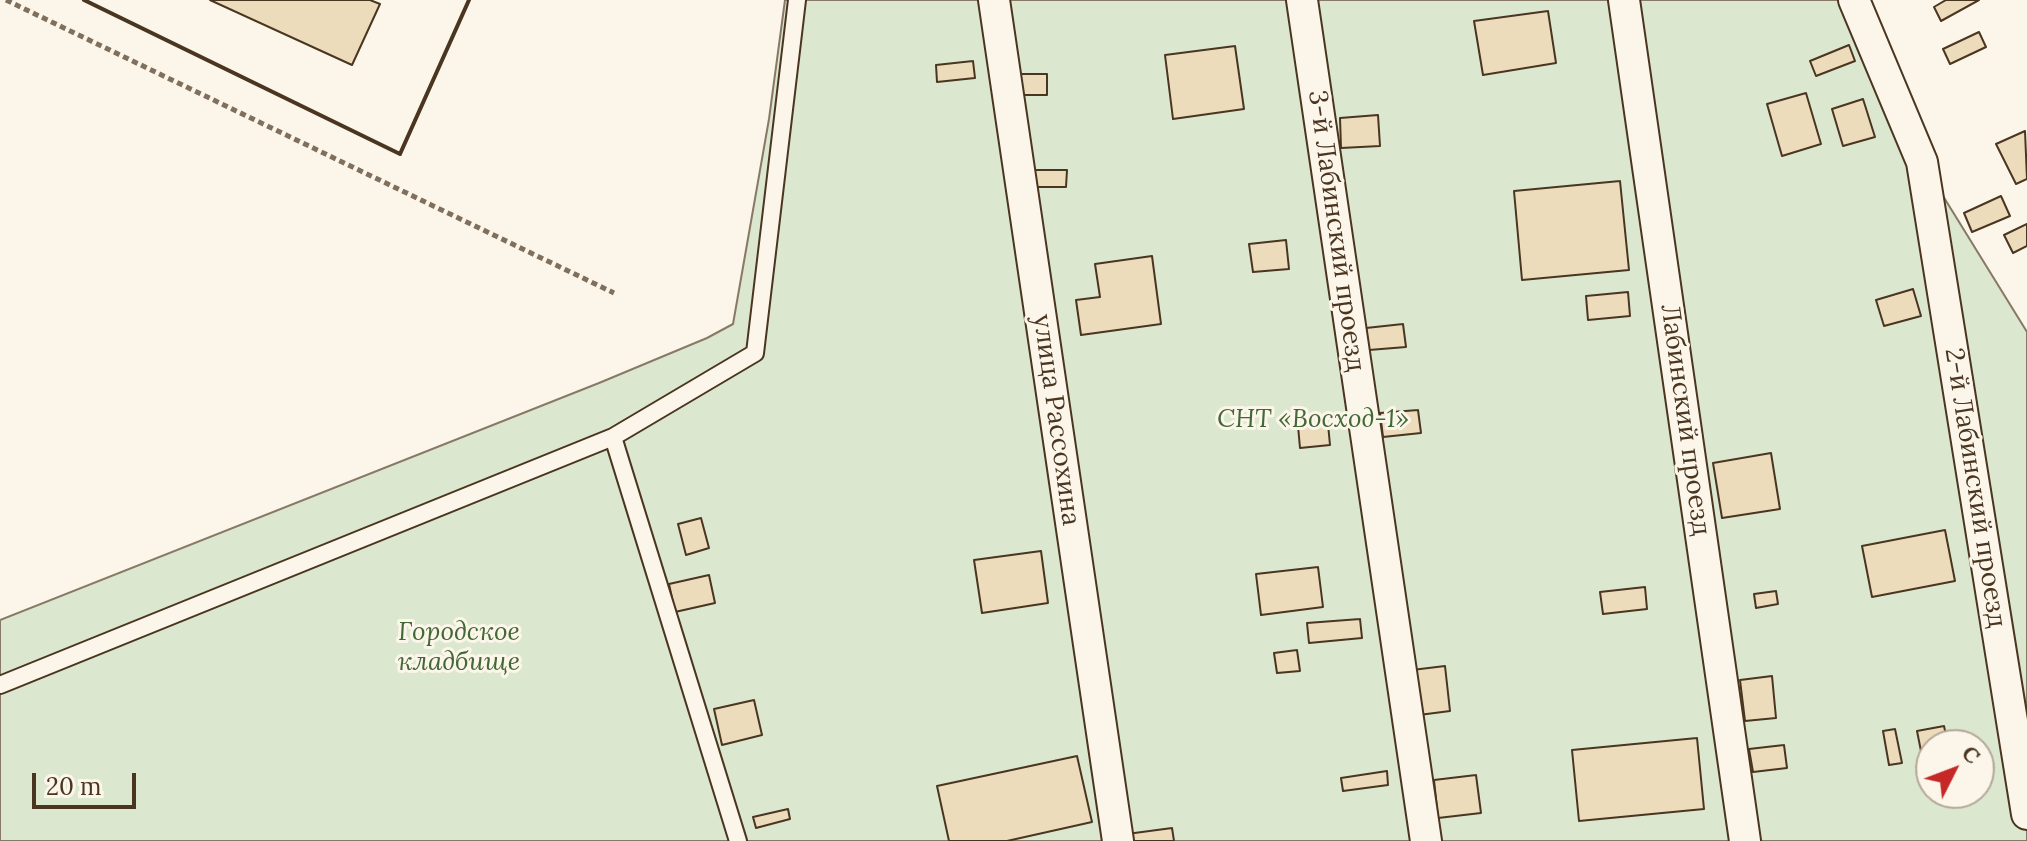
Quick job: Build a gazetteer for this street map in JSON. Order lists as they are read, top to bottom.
{
  "streets": {
    "street": [
      "3-й Лабинский проезд",
      "улица Рассохина",
      "Лабинский проезд",
      "2-й Лабинский проезд"
    ]
  },
  "parks": ["СНТ «Восход-1»", "Городское кладбище"],
  "scale_bar": "20 m",
  "north": "top right"
}
